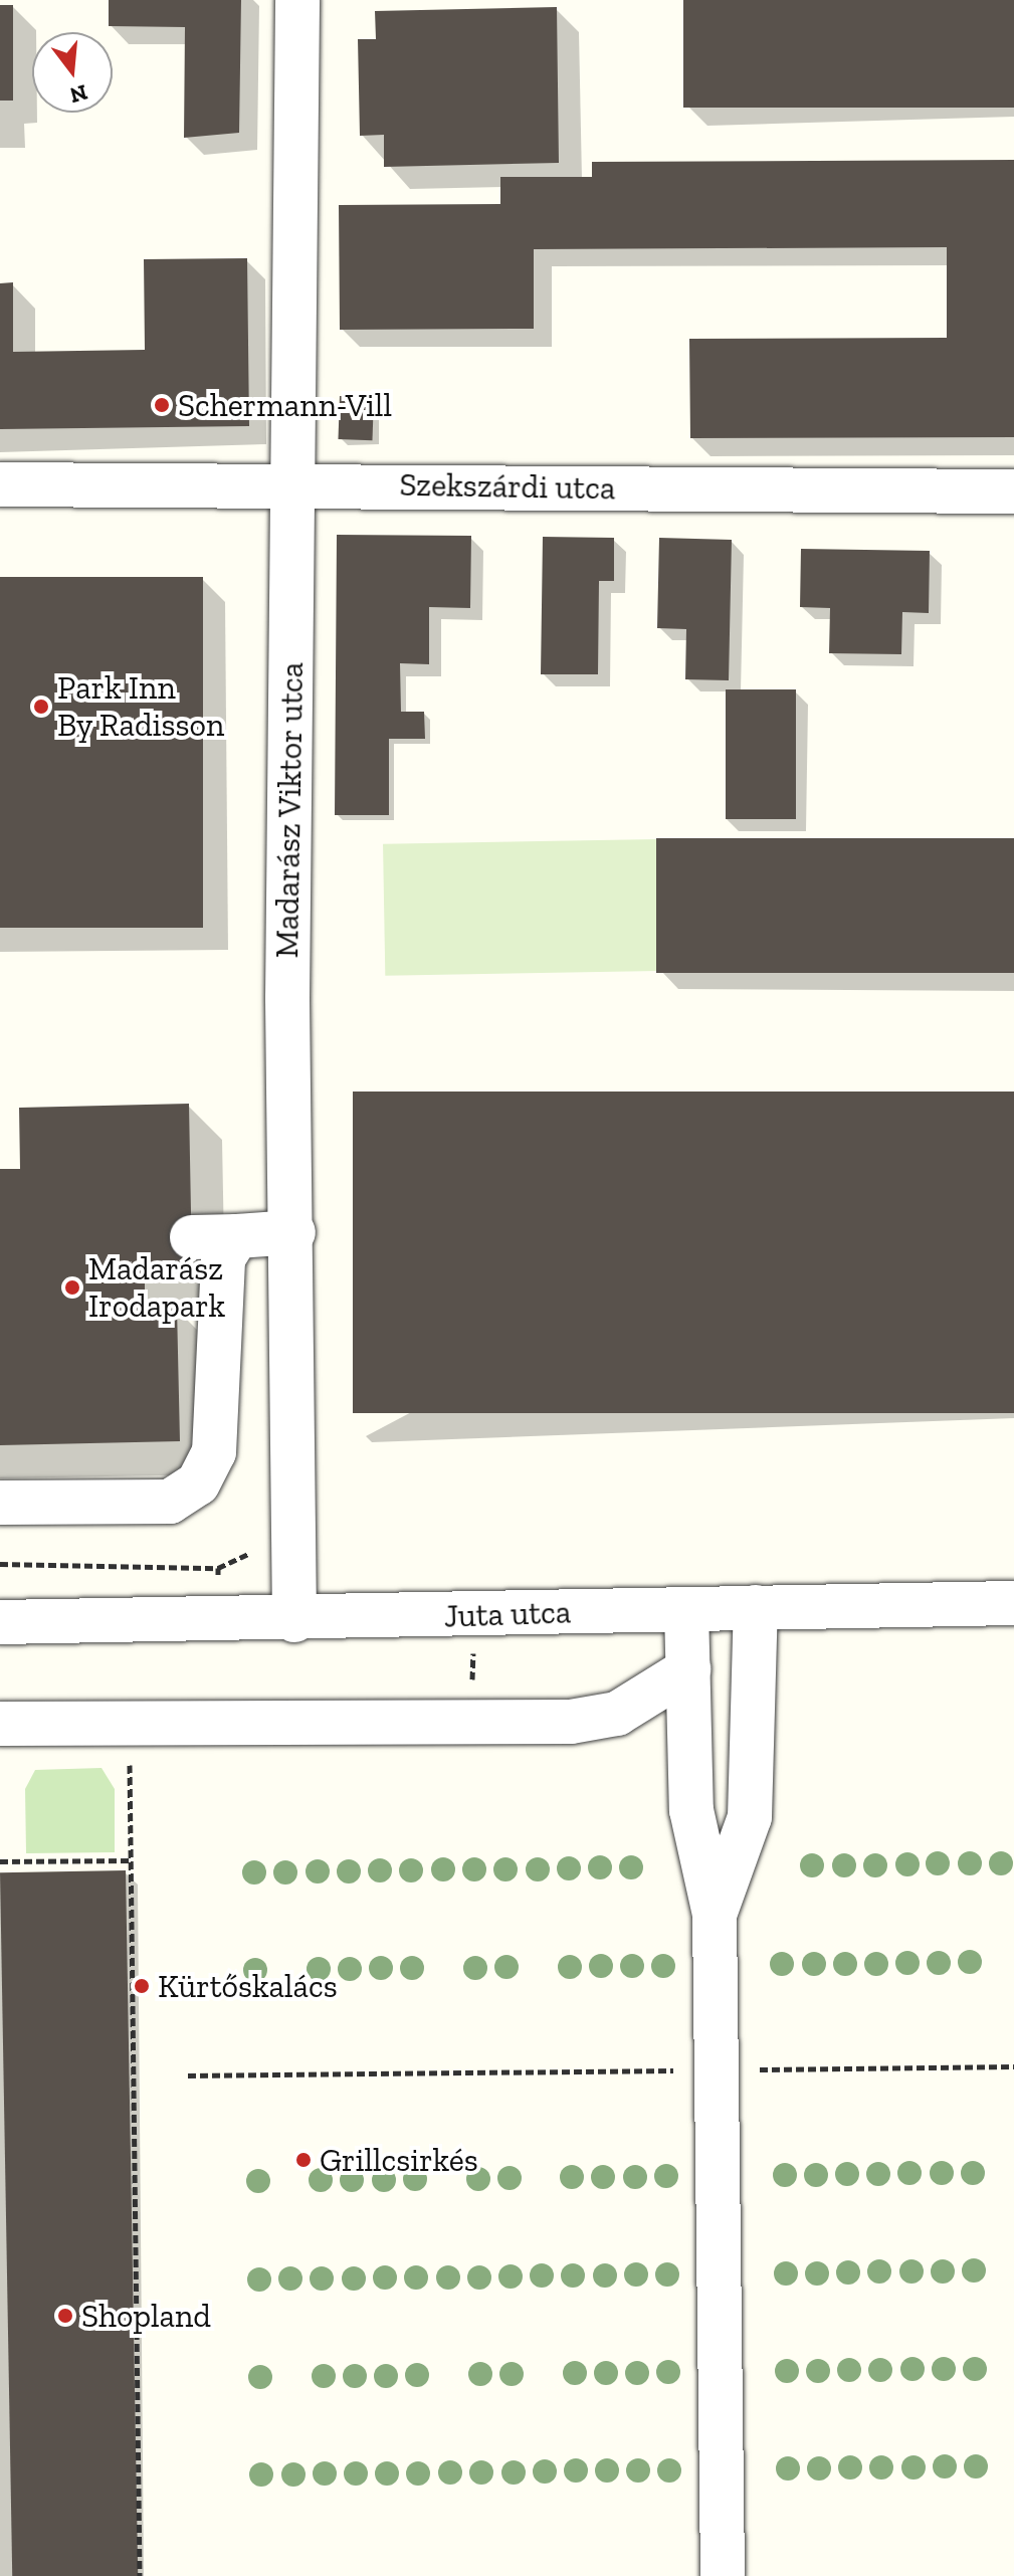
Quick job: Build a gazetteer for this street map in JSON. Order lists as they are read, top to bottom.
{
  "streets": {
    "street": ["Szekszárdi utca", "Madarász Viktor utca", "Juta utca"]
  },
  "crossings": [
    ["Szekszárdi utca", "Madarász Viktor utca"],
    ["Madarász Viktor utca", "Juta utca"]
  ],
  "places": [
    "Schermann-Vill",
    "Park Inn By Radisson",
    "Madarász Irodapark",
    "Kürtőskalács",
    "Grillcsirkés",
    "Shopland"
  ],
  "north": "bottom"
}
